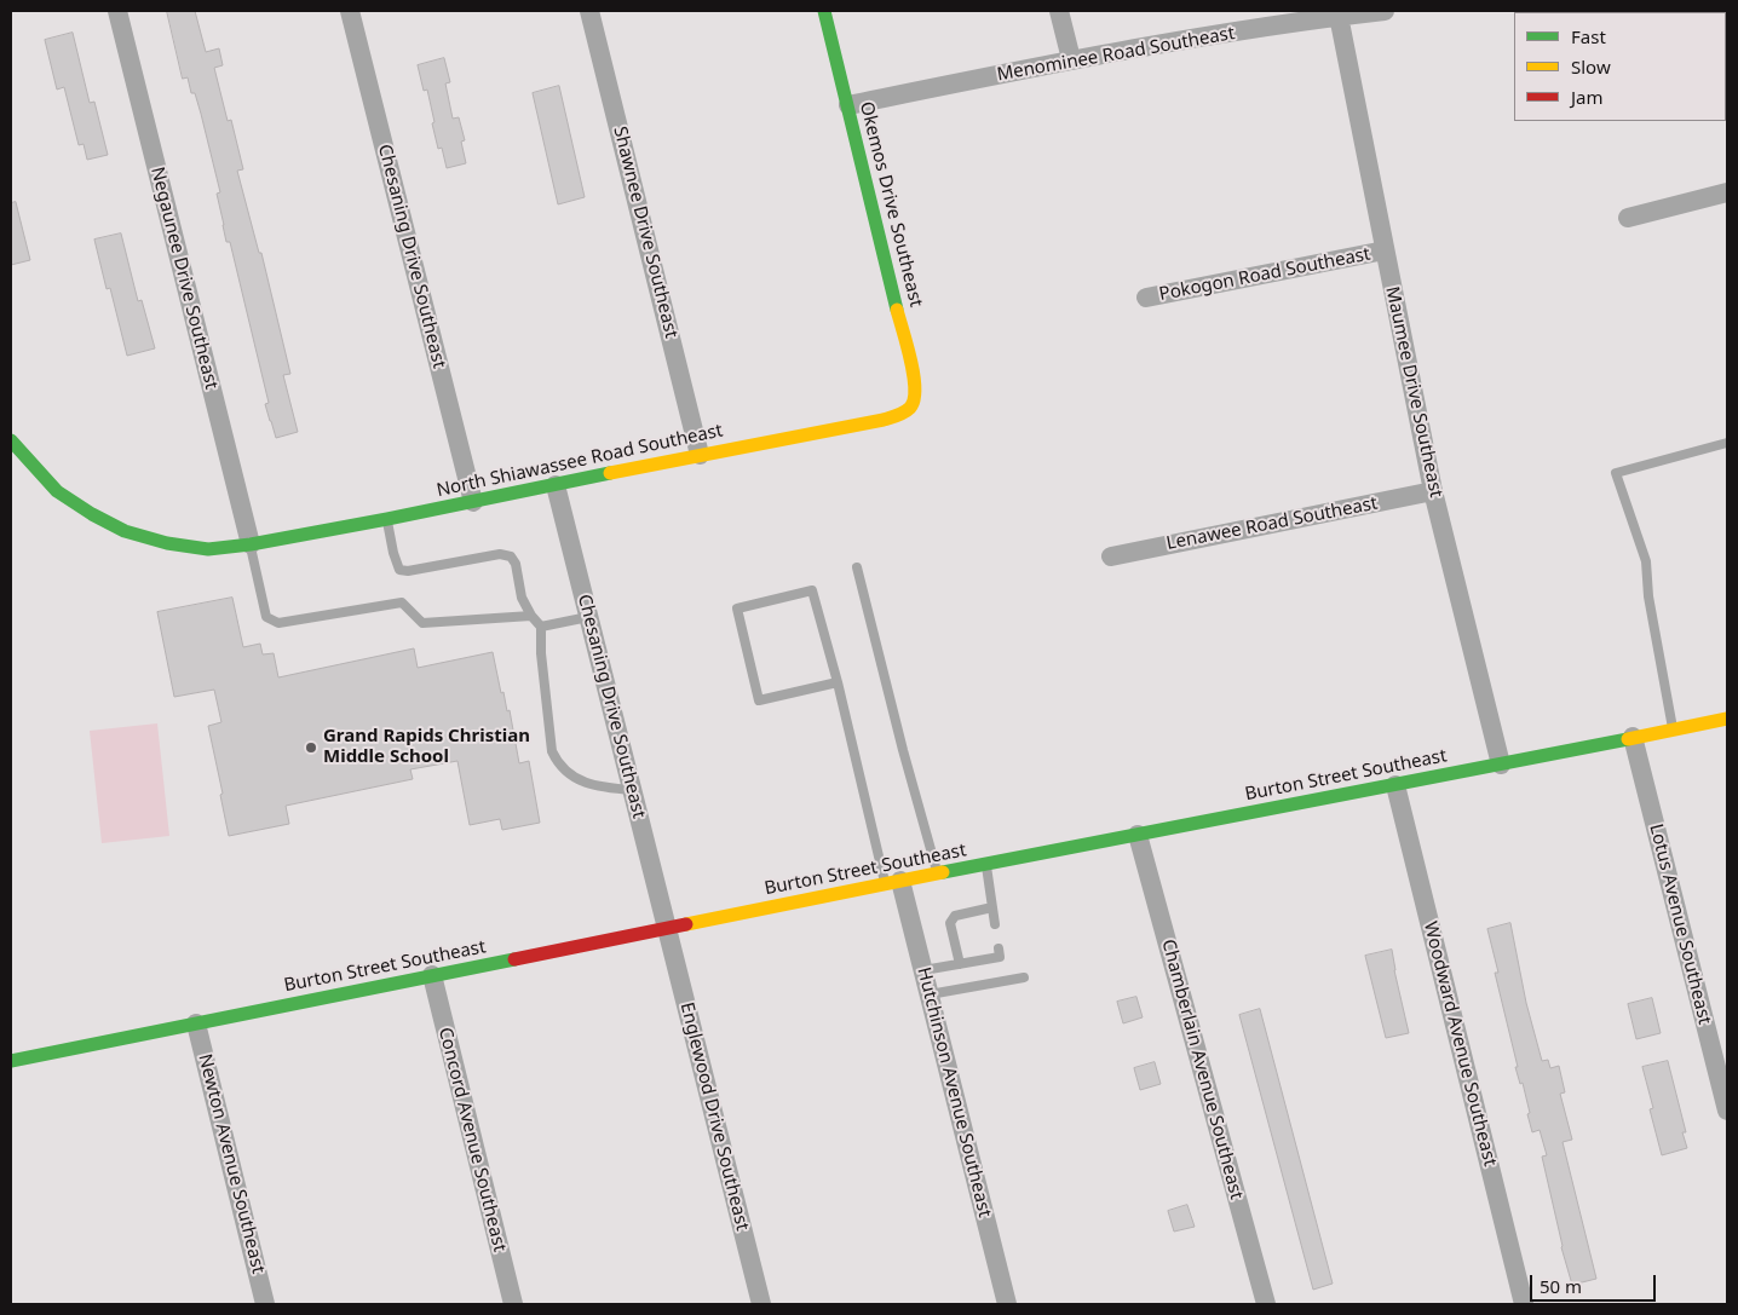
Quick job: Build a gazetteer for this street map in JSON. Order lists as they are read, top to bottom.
{
  "streets": {
    "main road": ["Okemos Drive Southeast", "North Shiawassee Road Southeast", "Burton Street Southeast"],
    "street": [
      "Menominee Road Southeast",
      "Shawnee Drive Southeast",
      "Chesaning Drive Southeast",
      "Pokogon Road Southeast",
      "Negaunee Drive Southeast",
      "Maumee Drive Southeast",
      "Lenawee Road Southeast",
      "Lotus Avenue Southeast",
      "Woodward Avenue Southeast",
      "Chamberlain Avenue Southeast",
      "Hutchinson Avenue Southeast",
      "Englewood Drive Southeast",
      "Concord Avenue Southeast",
      "Newton Avenue Southeast"
    ]
  },
  "crossings": [
    ["Menominee Road Southeast", "Okemos Drive Southeast"],
    ["Menominee Road Southeast", "Maumee Drive Southeast"],
    ["Okemos Drive Southeast", "North Shiawassee Road Southeast"],
    ["Shawnee Drive Southeast", "North Shiawassee Road Southeast"],
    ["Chesaning Drive Southeast", "North Shiawassee Road Southeast"],
    ["Chesaning Drive Southeast", "Burton Street Southeast"],
    ["Chesaning Drive Southeast", "Englewood Drive Southeast"],
    ["Pokogon Road Southeast", "Maumee Drive Southeast"],
    ["Negaunee Drive Southeast", "North Shiawassee Road Southeast"],
    ["Maumee Drive Southeast", "Lenawee Road Southeast"],
    ["Maumee Drive Southeast", "Burton Street Southeast"],
    ["Burton Street Southeast", "Lotus Avenue Southeast"],
    ["Burton Street Southeast", "Woodward Avenue Southeast"],
    ["Burton Street Southeast", "Chamberlain Avenue Southeast"],
    ["Burton Street Southeast", "Hutchinson Avenue Southeast"],
    ["Burton Street Southeast", "Englewood Drive Southeast"],
    ["Burton Street Southeast", "Concord Avenue Southeast"],
    ["Burton Street Southeast", "Newton Avenue Southeast"]
  ],
  "places": ["Grand Rapids Christian Middle School"],
  "legend": ["Fast", "Slow", "Jam"],
  "scale_bar": "50 m"
}
